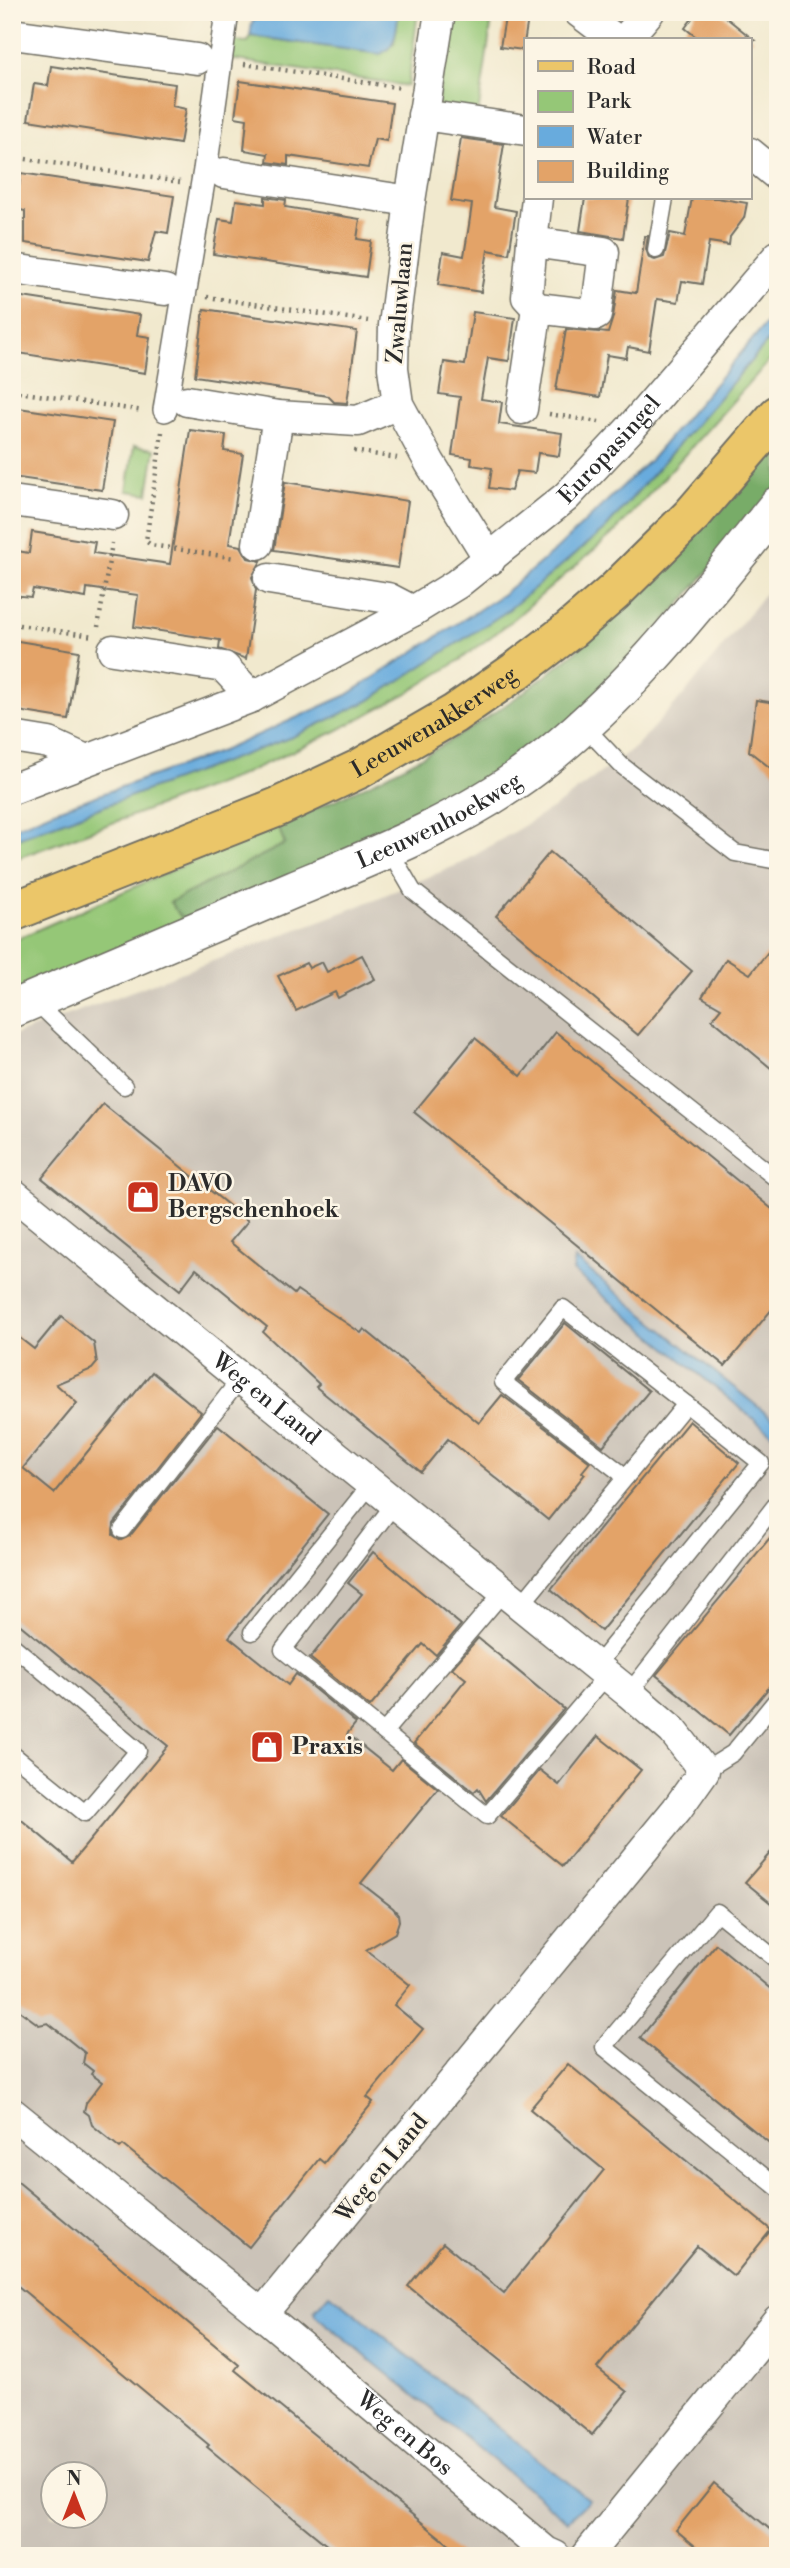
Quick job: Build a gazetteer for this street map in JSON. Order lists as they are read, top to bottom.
{
  "streets": {
    "main road": ["Leeuwenakkerweg"],
    "street": [
      "Zwaluwlaan",
      "Europasingel",
      "Leeuwenhoekweg",
      "Weg en Land",
      "Weg en Bos"
    ]
  },
  "crossings": [
    ["Zwaluwlaan", "Europasingel"],
    ["Weg en Land", "Weg en Bos"]
  ],
  "places": {
    "shop": ["DAVO Bergschenhoek", "Praxis"]
  },
  "legend": [
    "Road",
    "Park",
    "Water",
    "Building"
  ],
  "north": "top"
}
